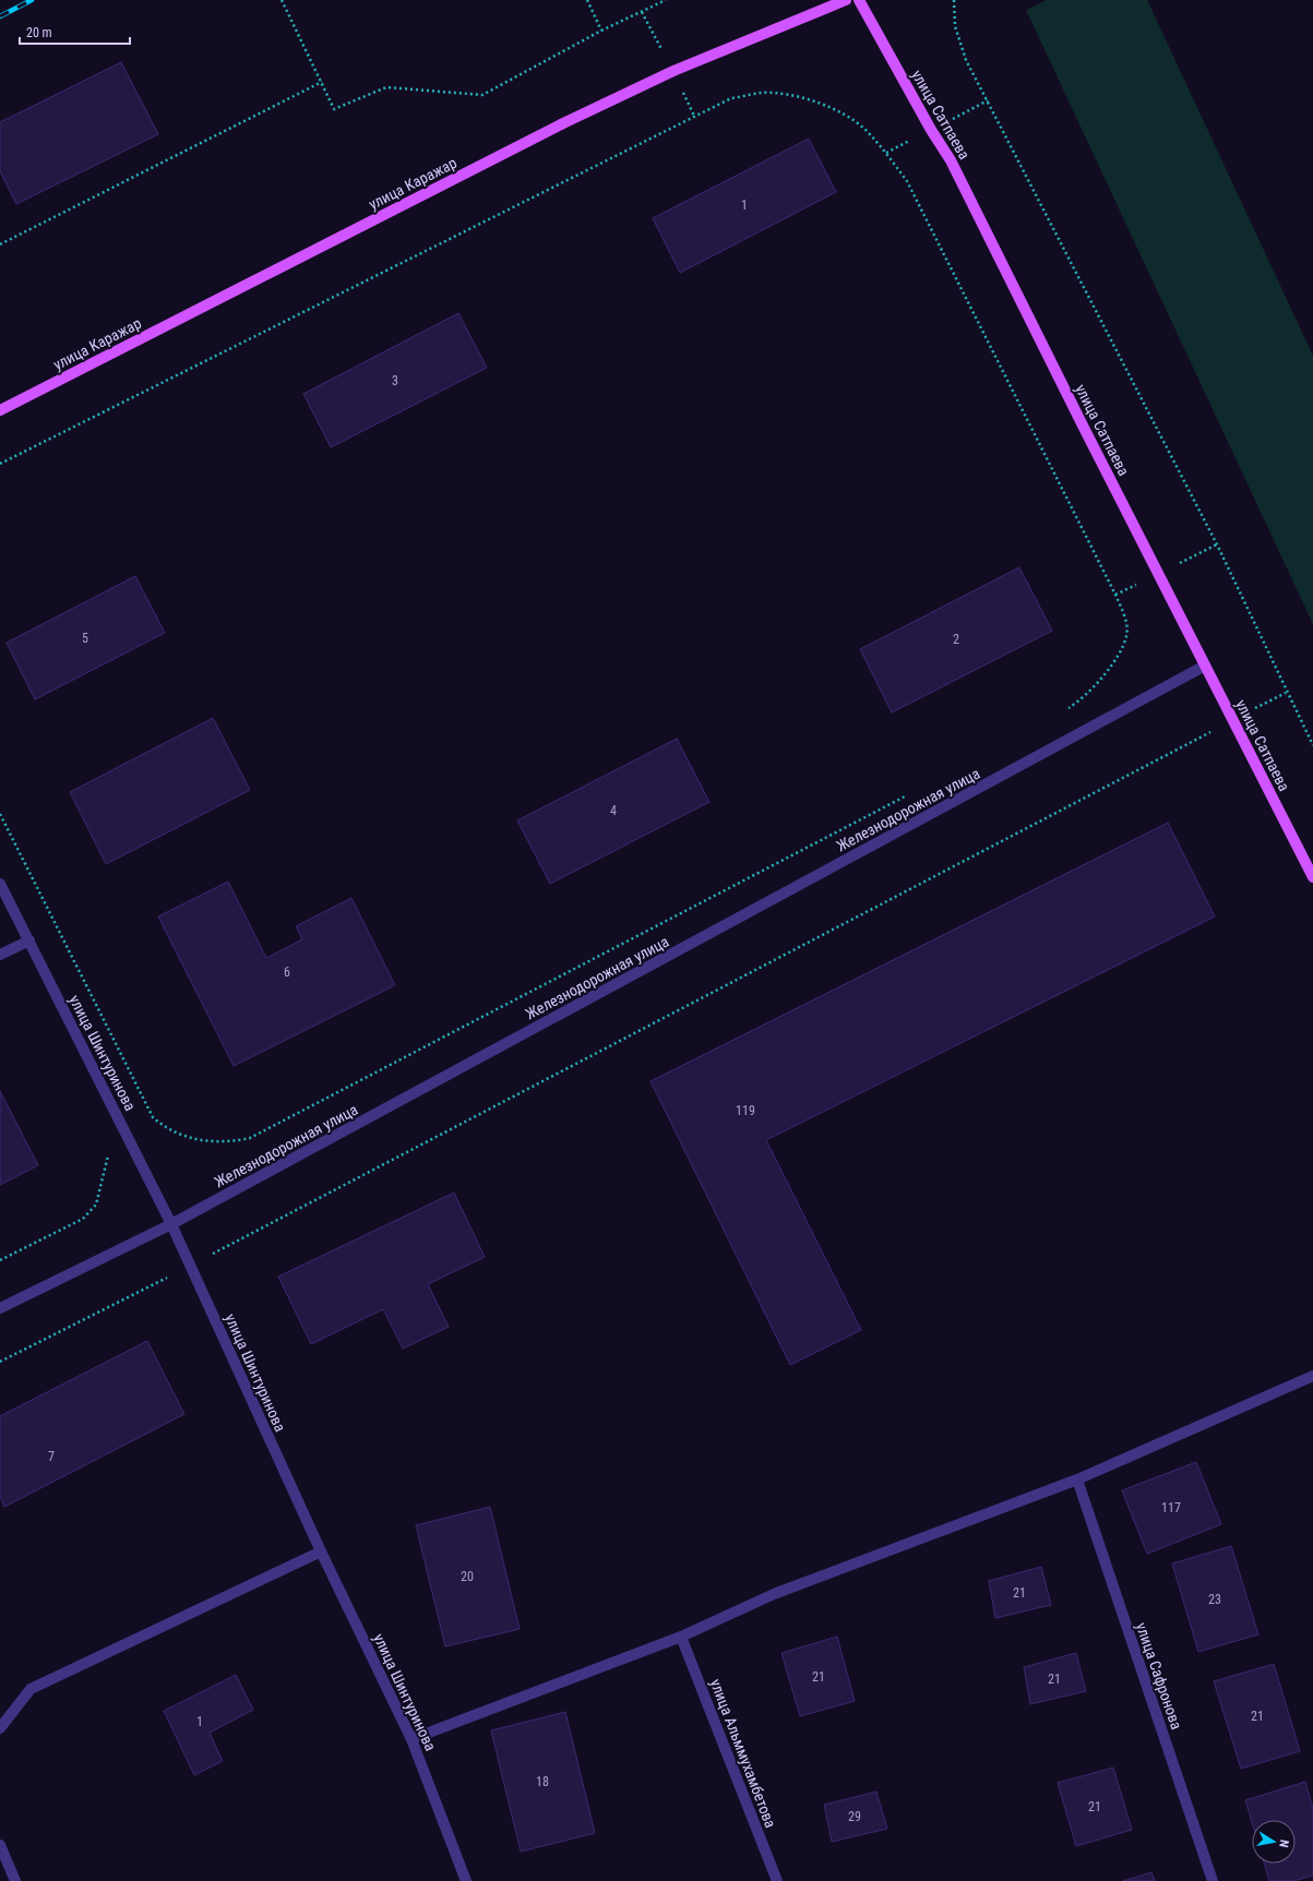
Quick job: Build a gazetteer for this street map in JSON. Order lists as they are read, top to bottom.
{
  "streets": {
    "main road": ["улица Сатпаева", "улица Каражар"],
    "street": [
      "Железнодорожная улица",
      "улица Шинтуринова",
      "улица Сафронова",
      "улица Альммухамбетова"
    ]
  },
  "crossings": [
    ["улица Сатпаева", "Железнодорожная улица"],
    ["Железнодорожная улица", "улица Шинтуринова"]
  ],
  "house_numbers": [
    "1",
    "3",
    "5",
    "2",
    "4",
    "6",
    "119",
    "7",
    "117",
    "20",
    "21",
    "23",
    "21",
    "21",
    "21",
    "1",
    "18",
    "21",
    "29"
  ],
  "scale_bar": "20 m",
  "north": "right"
}
